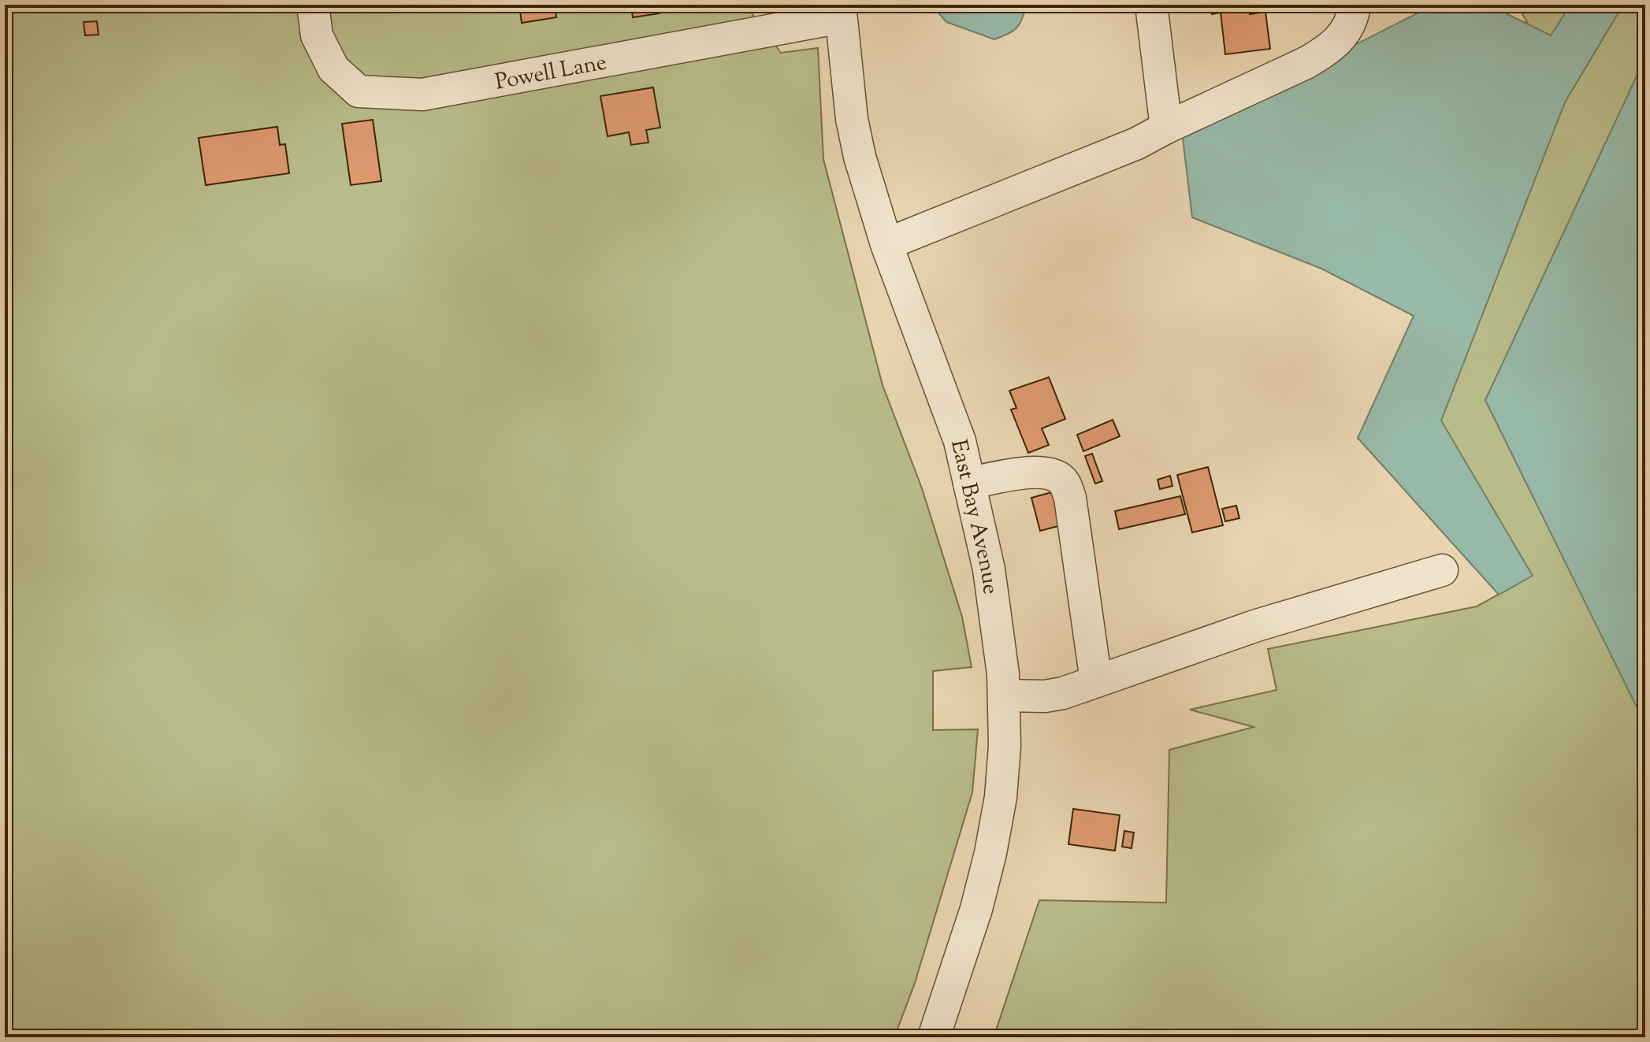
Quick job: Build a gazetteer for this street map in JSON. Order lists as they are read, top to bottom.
{
  "streets": {
    "street": ["Powell Lane", "East Bay Avenue"]
  },
  "crossings": [
    ["Powell Lane", "East Bay Avenue"]
  ]
}
